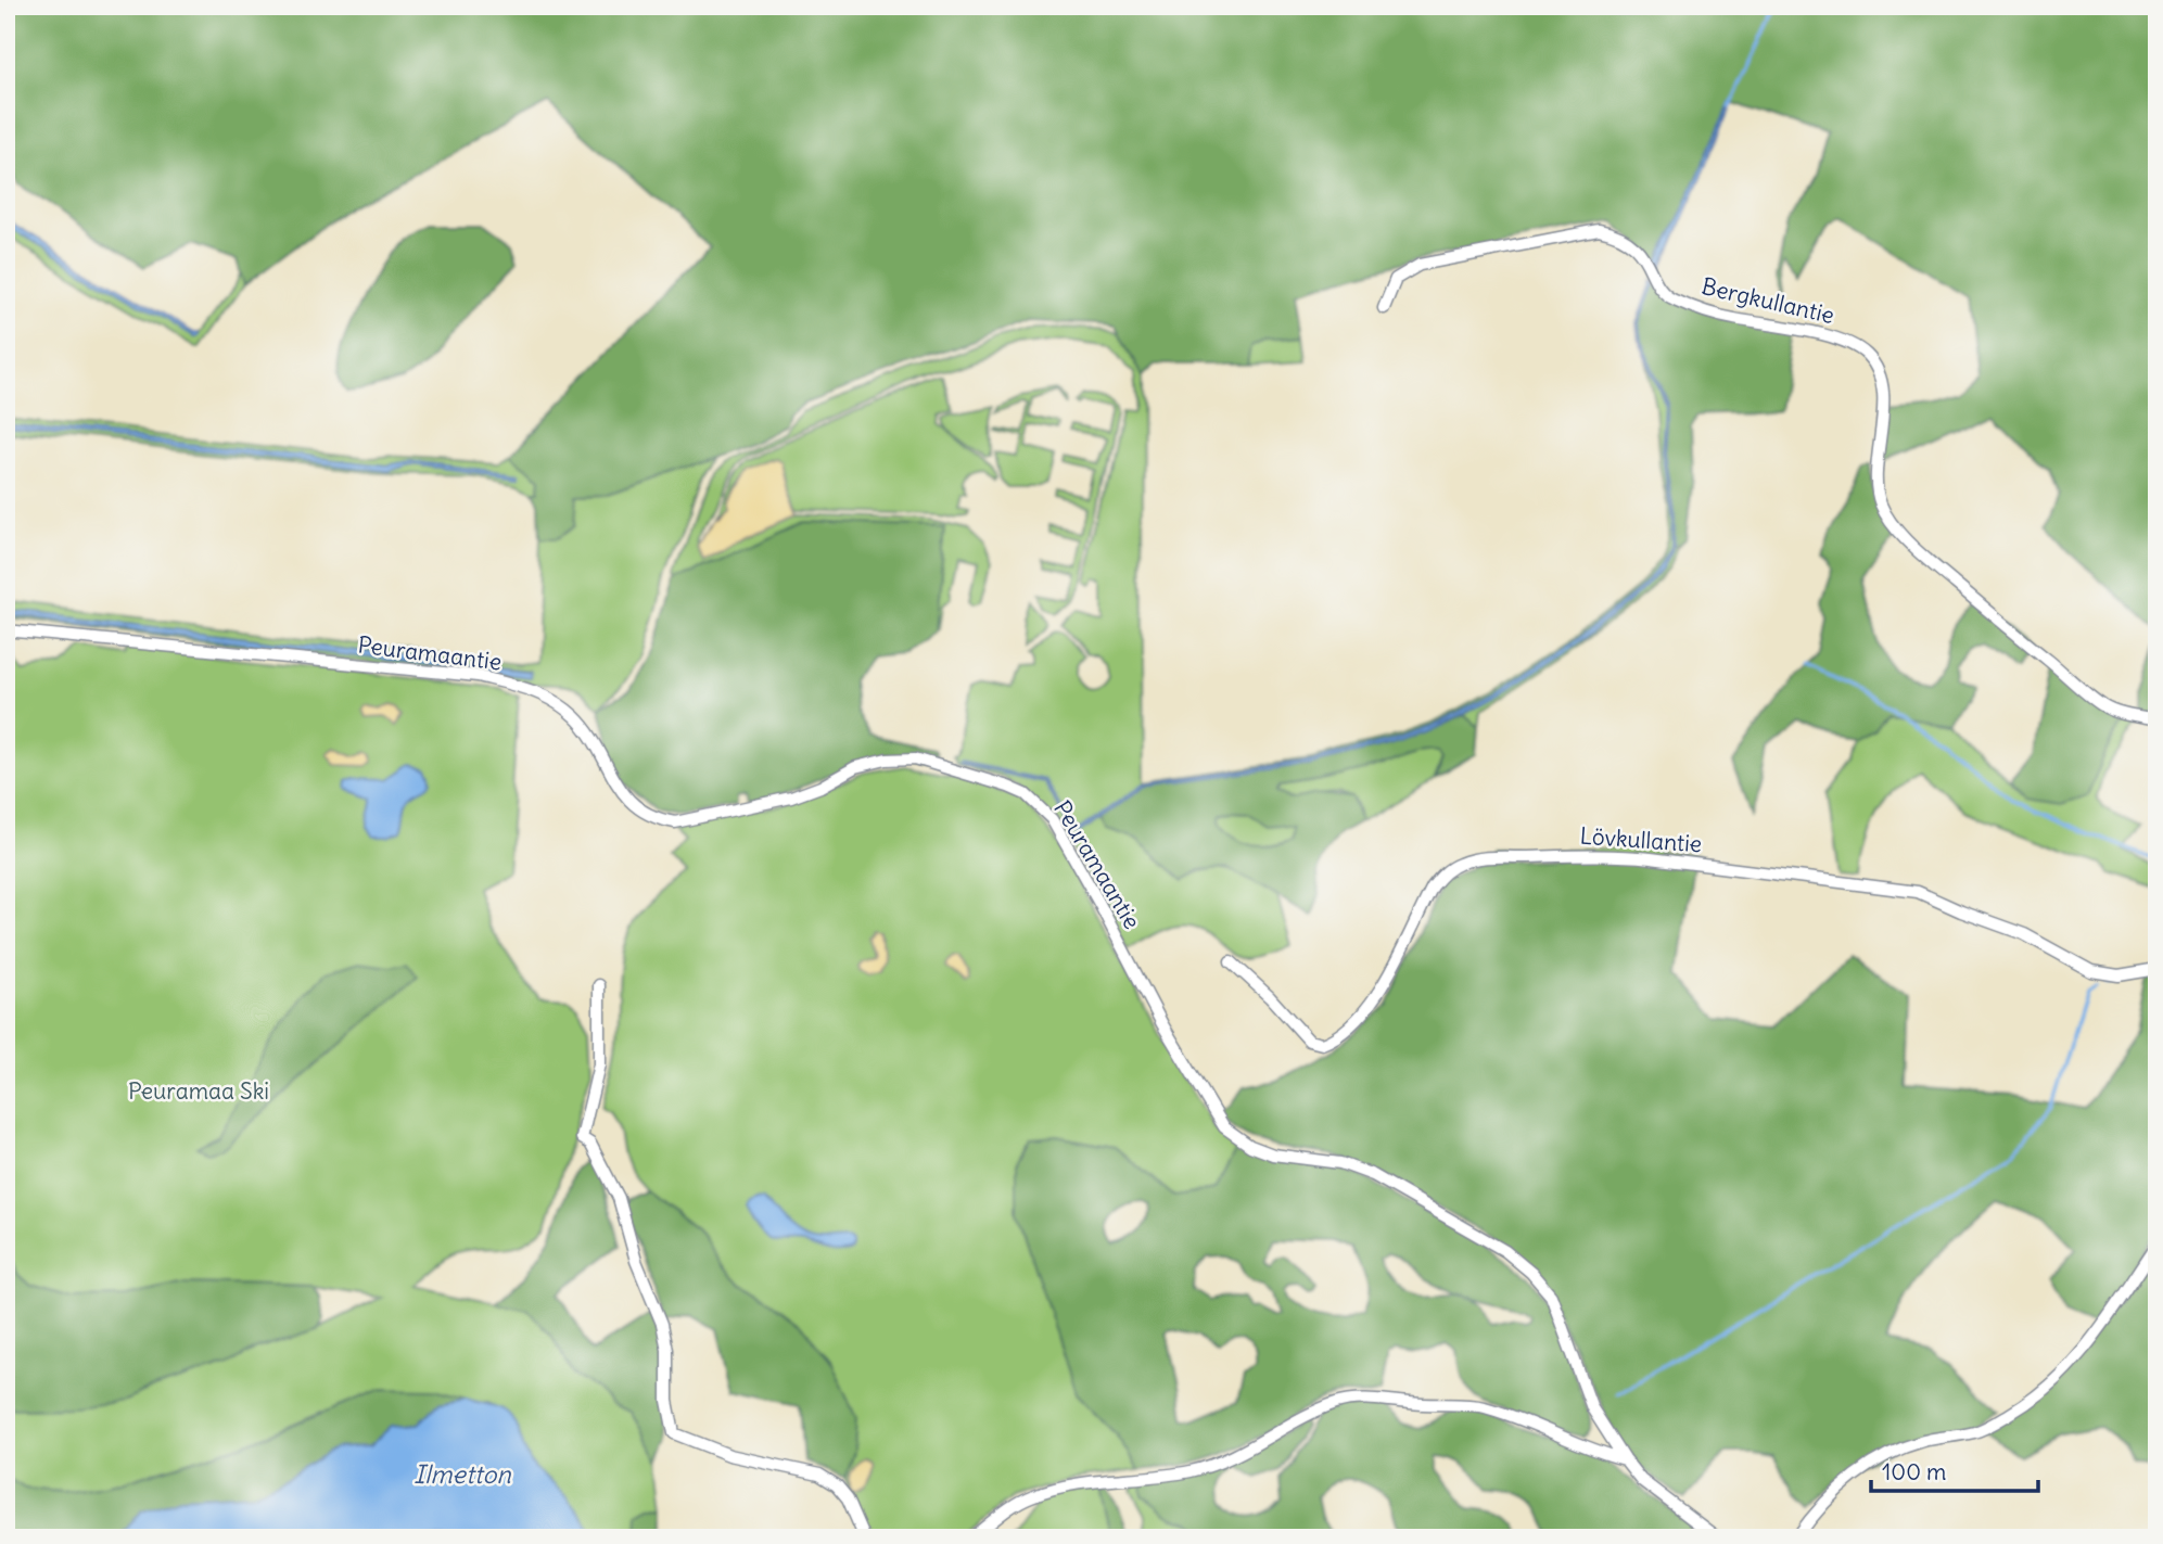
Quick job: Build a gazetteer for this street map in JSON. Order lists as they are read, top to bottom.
{
  "streets": {
    "street": ["Bergkullantie", "Peuramaantie", "Lövkullantie"]
  },
  "water": ["Ilmetton"],
  "parks": ["Peuramaa Ski"],
  "scale_bar": "100 m"
}
